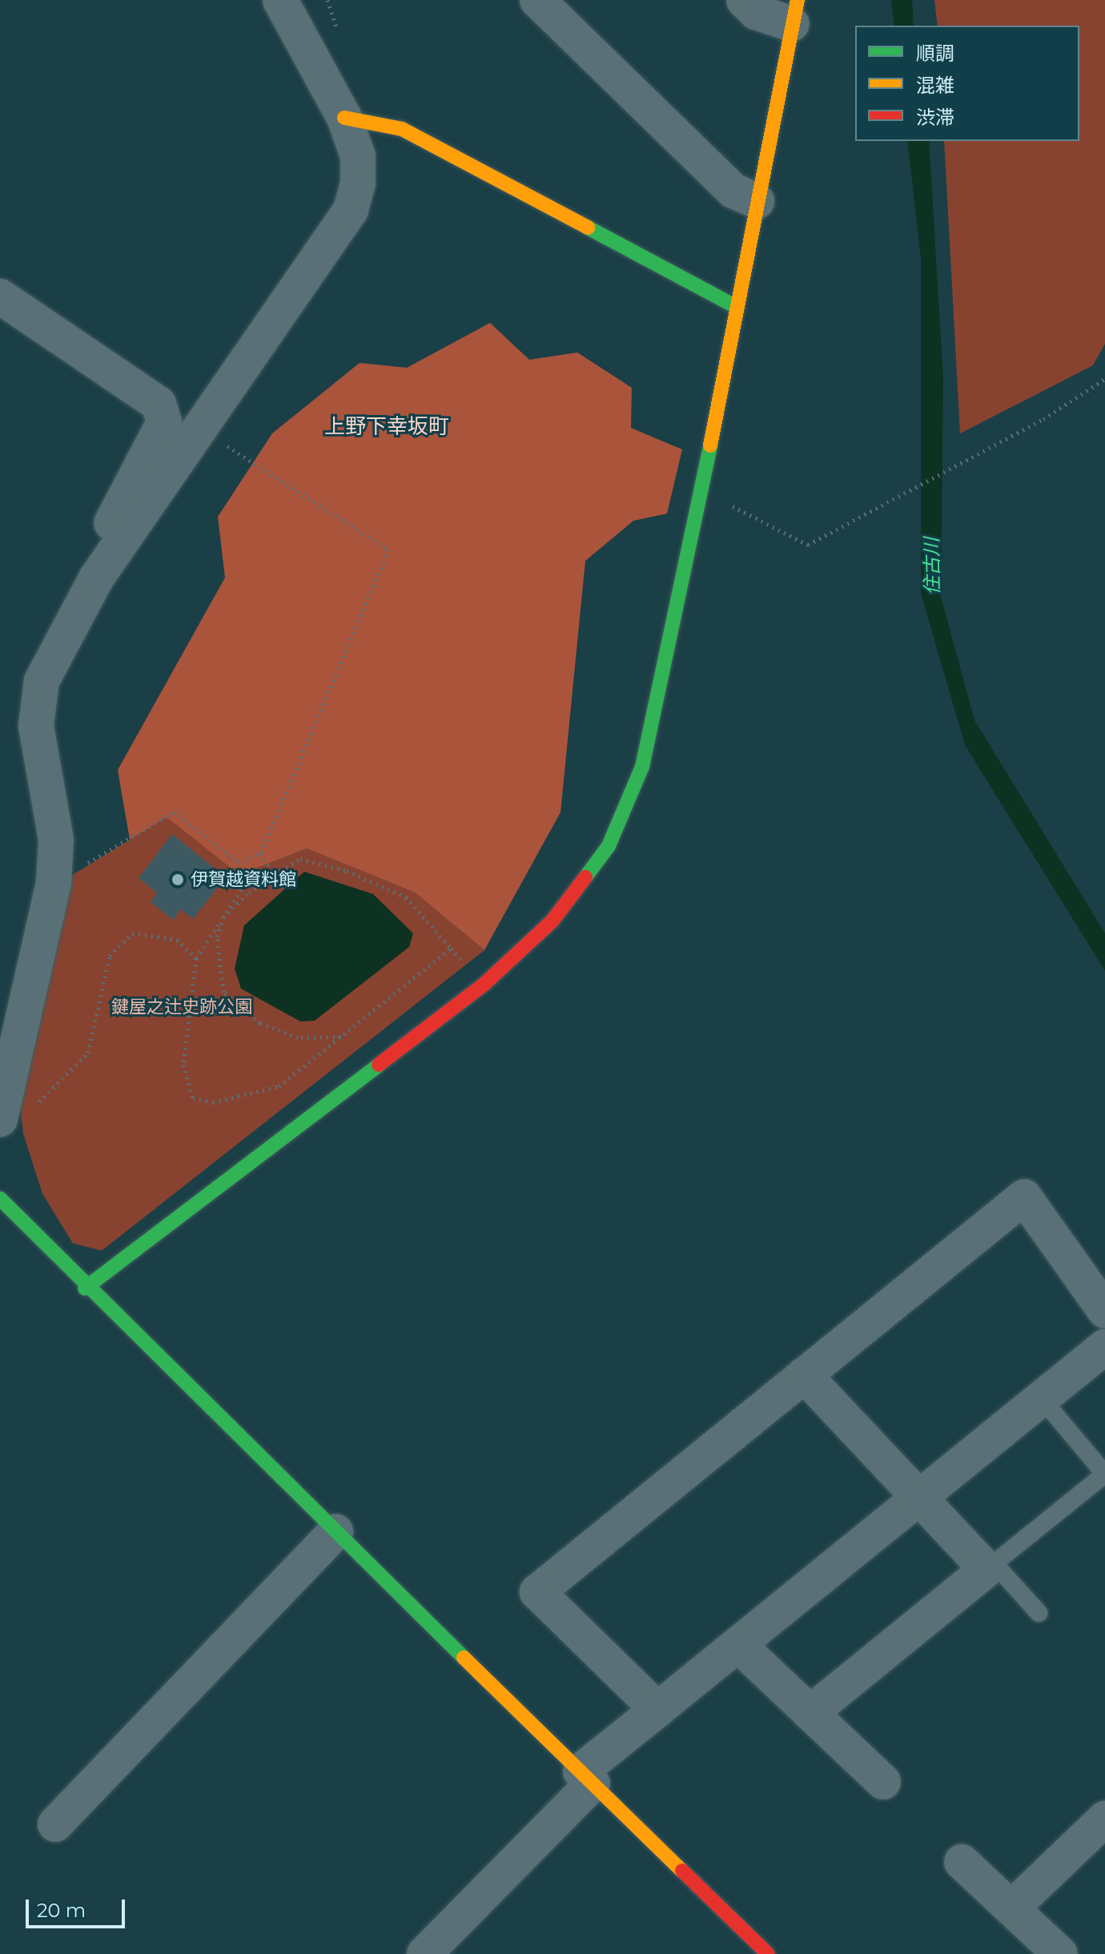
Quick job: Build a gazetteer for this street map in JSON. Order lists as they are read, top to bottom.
{
  "districts": ["上野下幸坂町"],
  "water": ["住古川"],
  "parks": ["鍵屋之辻史跡公園"],
  "places": ["伊賀越資料館"],
  "legend": ["順調", "混雑", "渋滞"],
  "scale_bar": "20 m"
}
